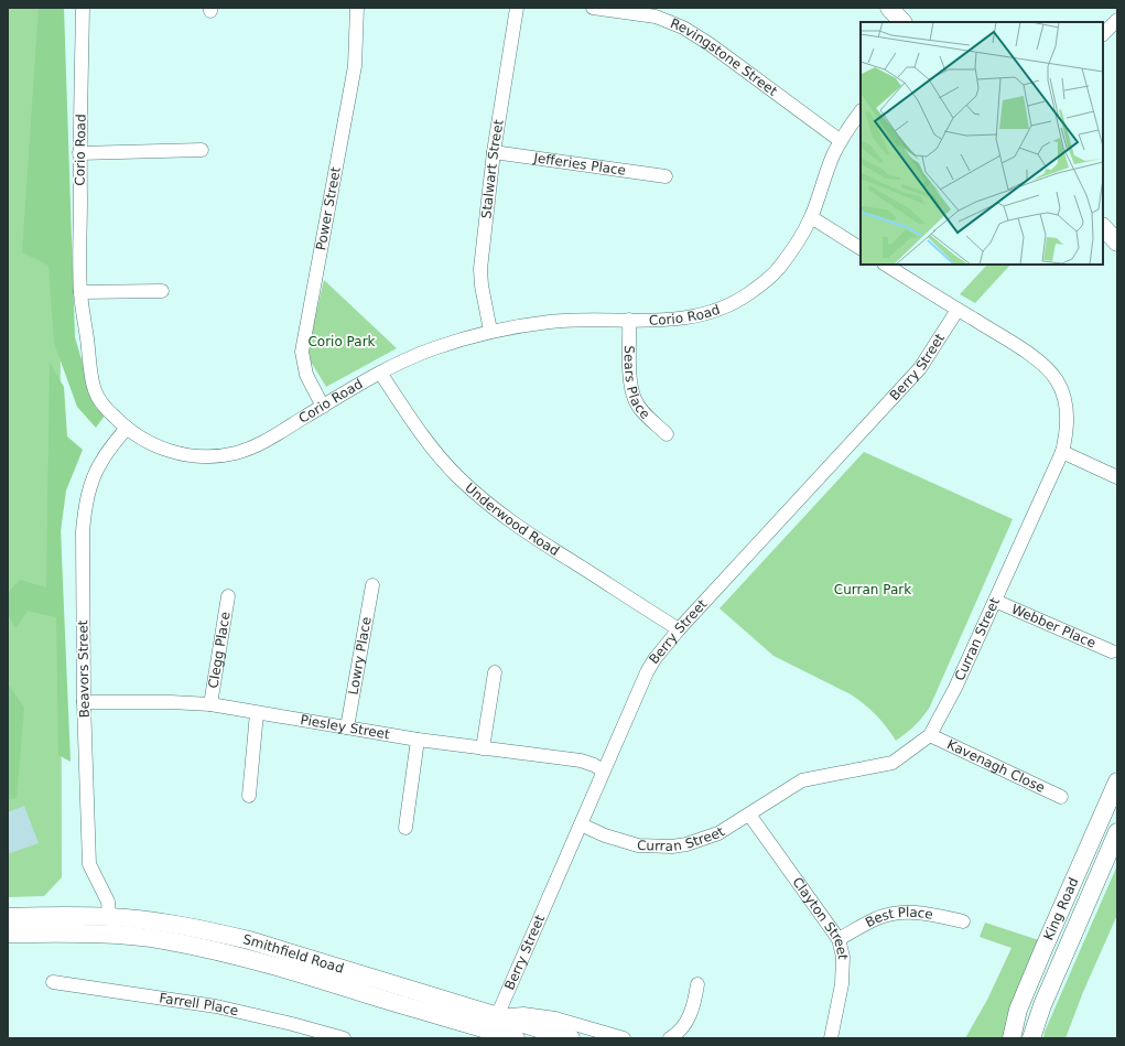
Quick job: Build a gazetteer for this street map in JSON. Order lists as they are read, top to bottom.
{
  "streets": {
    "main road": ["King Road", "Smithfield Road"],
    "street": [
      "Revingstone Street",
      "Corio Road",
      "Jefferies Place",
      "Stalwart Street",
      "Power Street",
      "Berry Street",
      "Sears Place",
      "Underwood Road",
      "Webber Place",
      "Curran Street",
      "Clegg Place",
      "Lowry Place",
      "Beavors Street",
      "Piesley Street",
      "Kavenagh Close",
      "Clayton Street",
      "Best Place",
      "Farrell Place"
    ]
  },
  "crossings": [
    ["Revingstone Street", "Corio Road"],
    ["Corio Road", "Stalwart Street"],
    ["Corio Road", "Power Street"],
    ["Corio Road", "Sears Place"],
    ["Corio Road", "Underwood Road"],
    ["Corio Road", "Beavors Street"],
    ["Jefferies Place", "Stalwart Street"],
    ["Berry Street", "Underwood Road"],
    ["Berry Street", "Curran Street"],
    ["Berry Street", "Piesley Street"],
    ["Berry Street", "Smithfield Road"],
    ["Webber Place", "Curran Street"],
    ["Curran Street", "Kavenagh Close"],
    ["Curran Street", "Clayton Street"],
    ["Clegg Place", "Piesley Street"],
    ["Lowry Place", "Piesley Street"],
    ["Beavors Street", "Piesley Street"],
    ["Beavors Street", "Smithfield Road"],
    ["Clayton Street", "Best Place"]
  ],
  "parks": ["Corio Park", "Curran Park"]
}
